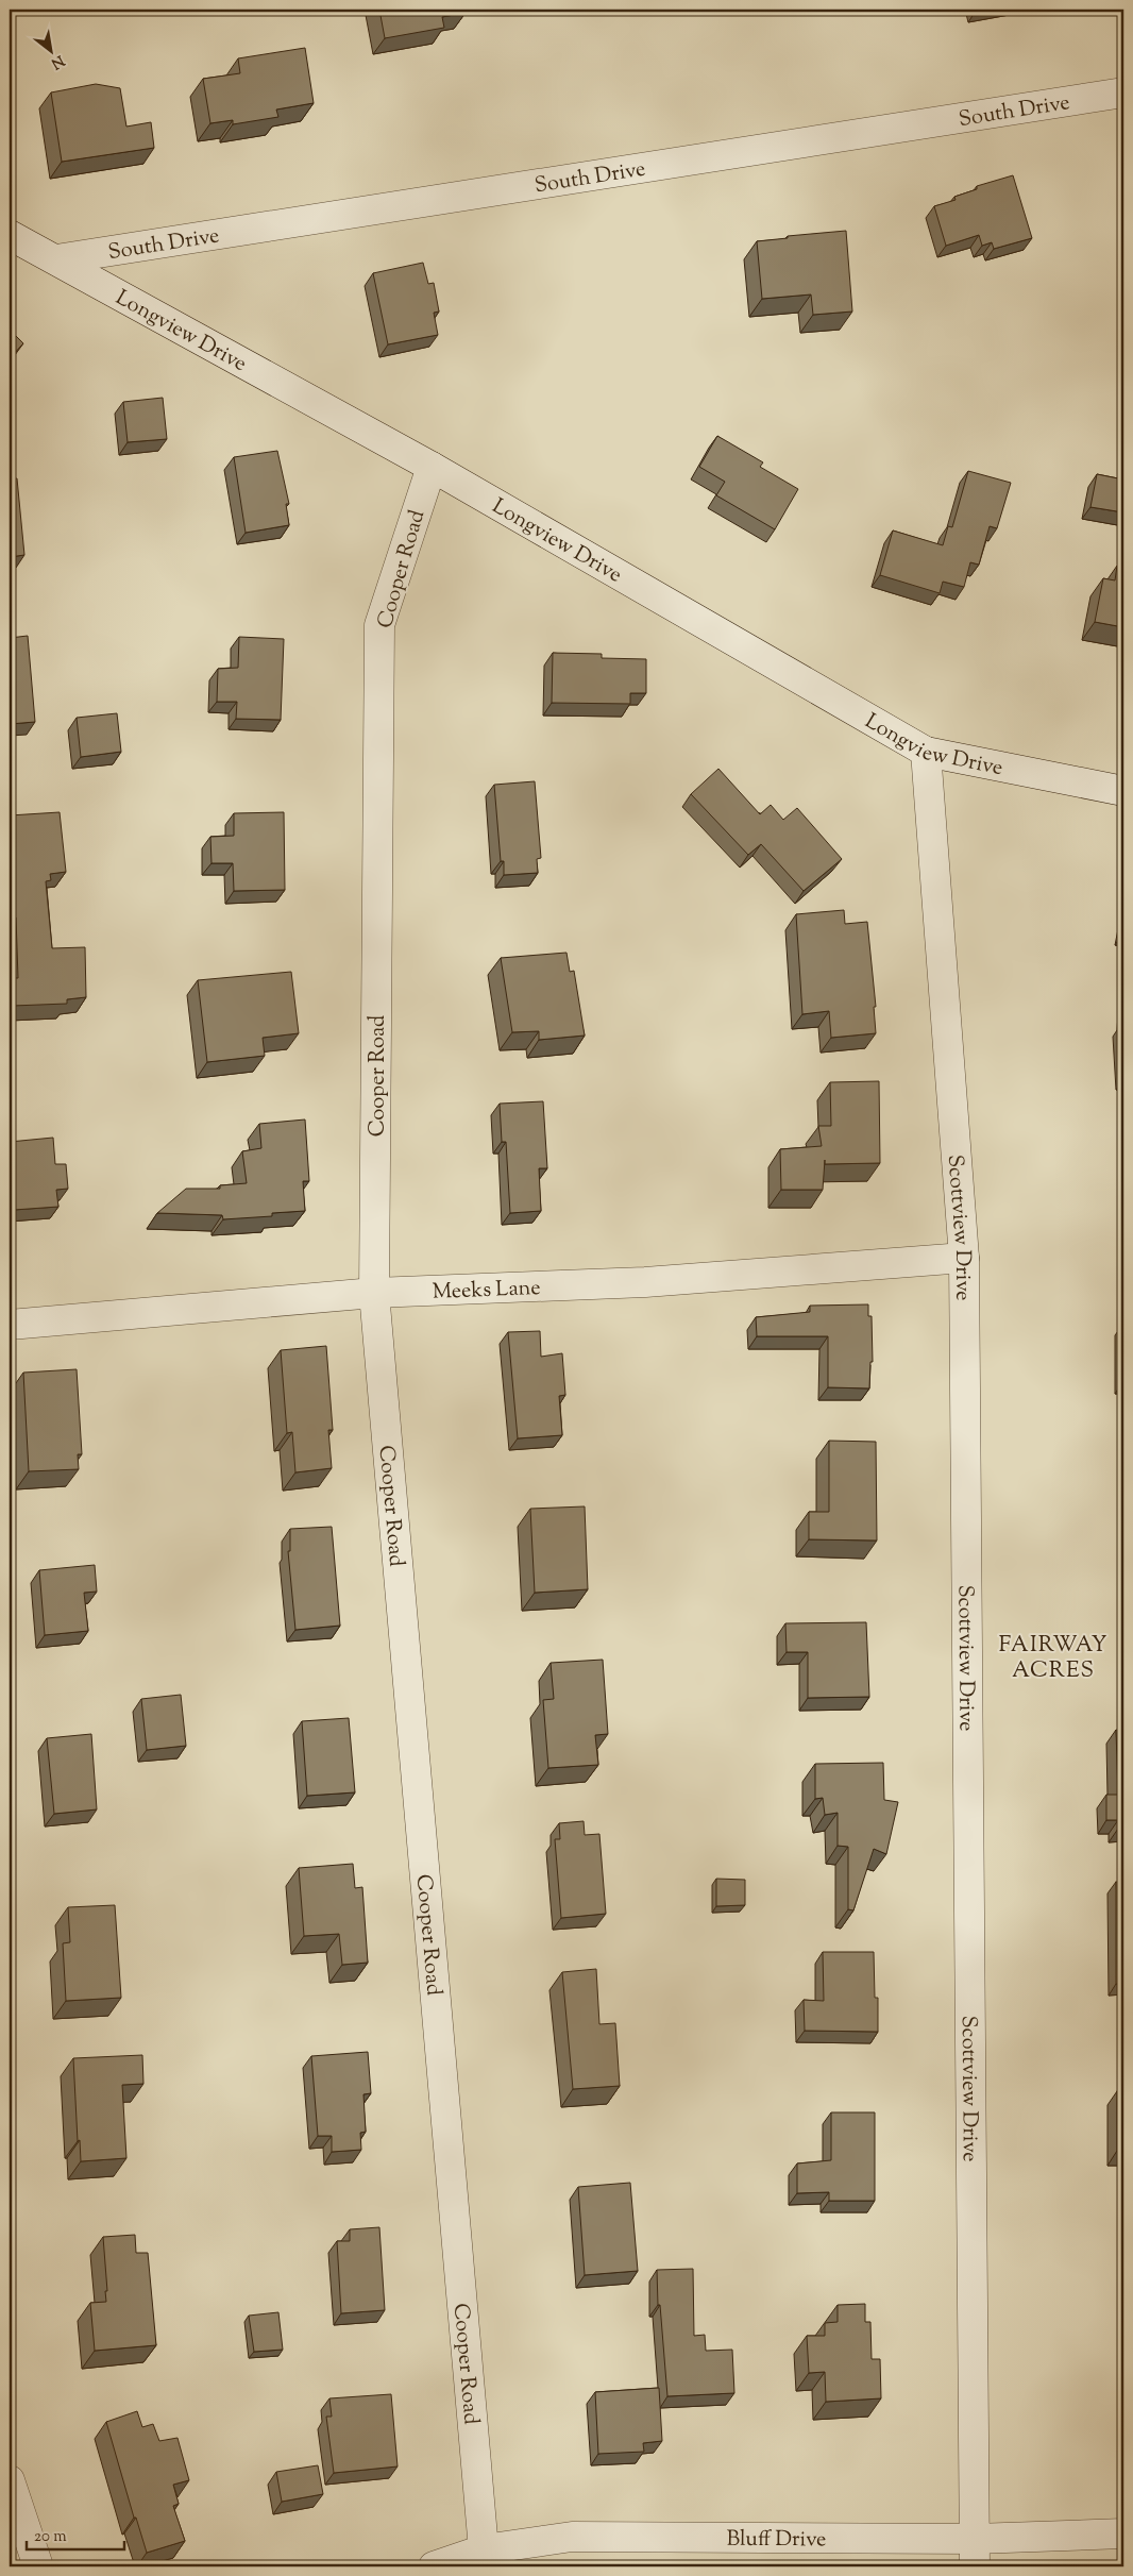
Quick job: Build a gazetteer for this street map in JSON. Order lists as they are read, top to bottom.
{
  "streets": {
    "street": [
      "South Drive",
      "Longview Drive",
      "Cooper Road",
      "Scottview Drive",
      "Meeks Lane",
      "Bluff Drive"
    ]
  },
  "crossings": [
    ["South Drive", "Longview Drive"],
    ["Longview Drive", "Cooper Road"],
    ["Longview Drive", "Scottview Drive"],
    ["Cooper Road", "Meeks Lane"],
    ["Cooper Road", "Bluff Drive"],
    ["Scottview Drive", "Meeks Lane"],
    ["Scottview Drive", "Bluff Drive"]
  ],
  "districts": ["FAIRWAY ACRES"],
  "scale_bar": "20 m",
  "north": "bottom right"
}
